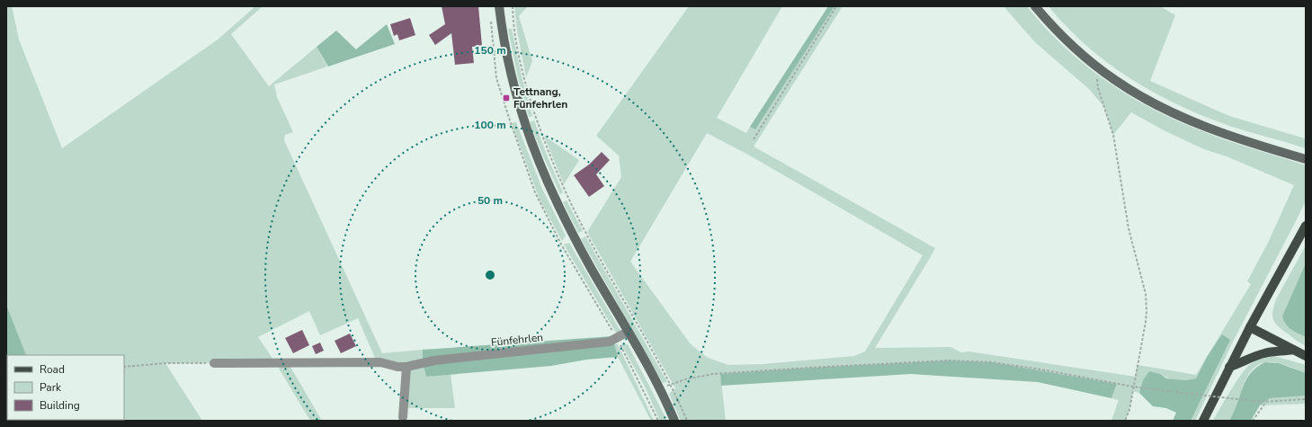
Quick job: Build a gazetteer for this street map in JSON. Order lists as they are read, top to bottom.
{
  "streets": {
    "street": ["Fünfehrlen"]
  },
  "places": {
    "transit": ["Tettnang, Fünfehrlen"]
  },
  "legend": ["Road", "Park", "Building"],
  "rings": ["150 m", "100 m", "50 m"]
}
